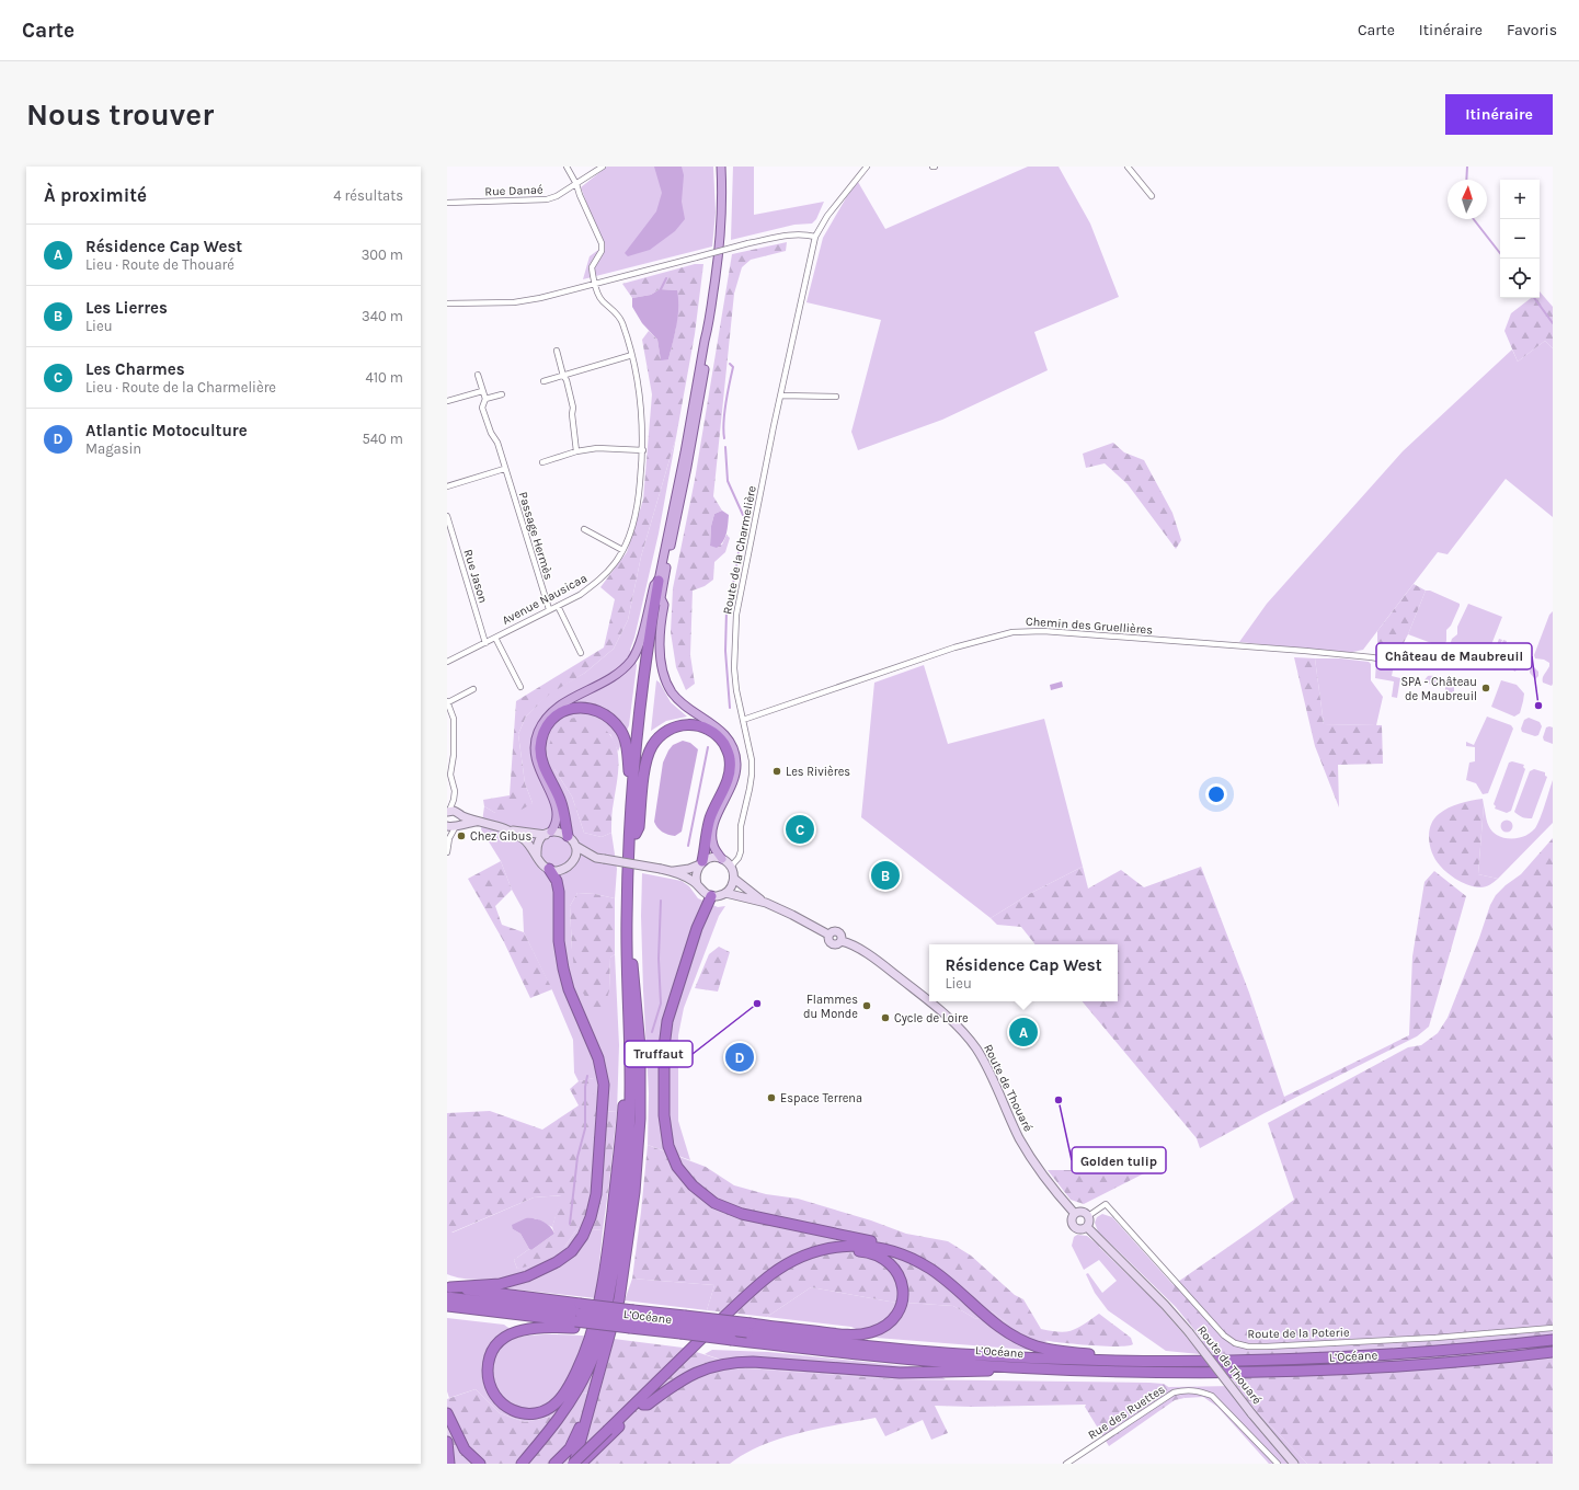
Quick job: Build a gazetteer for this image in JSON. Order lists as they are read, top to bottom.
{
  "streets": {
    "highway": ["L’Océane"],
    "main road": ["Route de Thouaré"],
    "street": [
      "Rue Danaé",
      "Passage Hermès",
      "Route de la Charmelière",
      "Rue Jason",
      "Avenue Nausicaa",
      "Chemin des Gruellières",
      "Route de la Poterie",
      "Rue des Ruettes"
    ]
  },
  "crossings": [
    ["Passage Hermès", "Avenue Nausicaa"],
    ["Route de la Charmelière", "Chemin des Gruellières"],
    ["Rue Jason", "Avenue Nausicaa"],
    ["Route de Thouaré", "Route de la Poterie"]
  ],
  "places": [
    "SPA - Château de Maubreuil",
    "Château de Maubreuil",
    "Les Rivières",
    "Chez Gibus",
    "Truffaut",
    "Flammes du Monde",
    "Cycle de Loire",
    "Espace Terrena",
    "Golden tulip"
  ],
  "north": "top",
  "page": {
    "header": "Carte",
    "nav": ["Carte", "Itinéraire", "Favoris"],
    "buttons": "Itinéraire",
    "title": "Nous trouver",
    "heading": ["À proximité", "4 résultats"],
    "map_buttons": ["+", "−"],
    "list": [
      {
        "mark": "A",
        "name": "Résidence Cap West",
        "note": "Lieu · Route de Thouaré",
        "value": "300 m"
      },
      {
        "mark": "B",
        "name": "Les Lierres",
        "note": "Lieu",
        "value": "340 m"
      },
      {
        "mark": "C",
        "name": "Les Charmes",
        "note": "Lieu · Route de la Charmelière",
        "value": "410 m"
      },
      {
        "mark": "D",
        "name": "Atlantic Motoculture",
        "note": "Magasin",
        "value": "540 m"
      }
    ],
    "pins": [
      "C",
      "B",
      "A",
      "D"
    ],
    "popup": ["Résidence Cap West", "Lieu"]
  }
}
